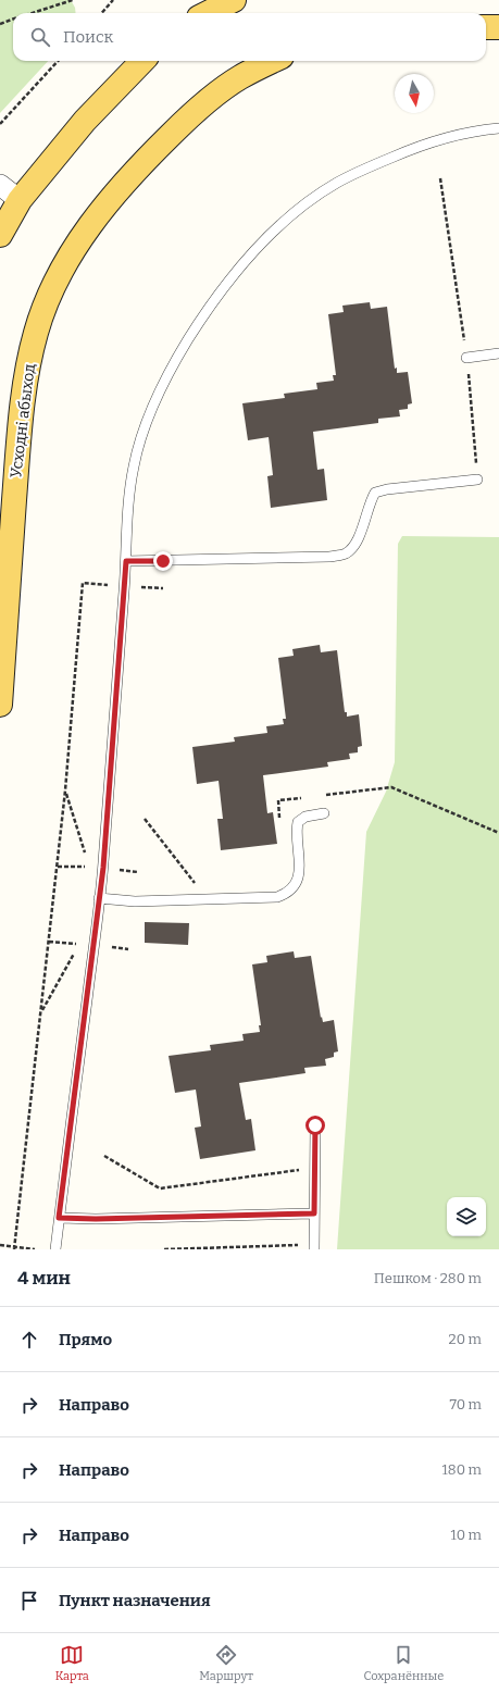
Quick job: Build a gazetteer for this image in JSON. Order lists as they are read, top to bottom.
{
  "streets": {
    "main road": ["Усходні абыход"]
  },
  "north": "bottom",
  "page": {
    "search": "Поиск",
    "heading": ["4 мин", "Пешком · 280 m"],
    "list": [
      ["Прямо", "20 m"],
      ["Направо", "70 m"],
      ["Направо", "180 m"],
      ["Направо", "10 m"],
      "Пункт назначения"
    ],
    "nav": ["Карта", "Маршрут", "Сохранённые"]
  }
}
